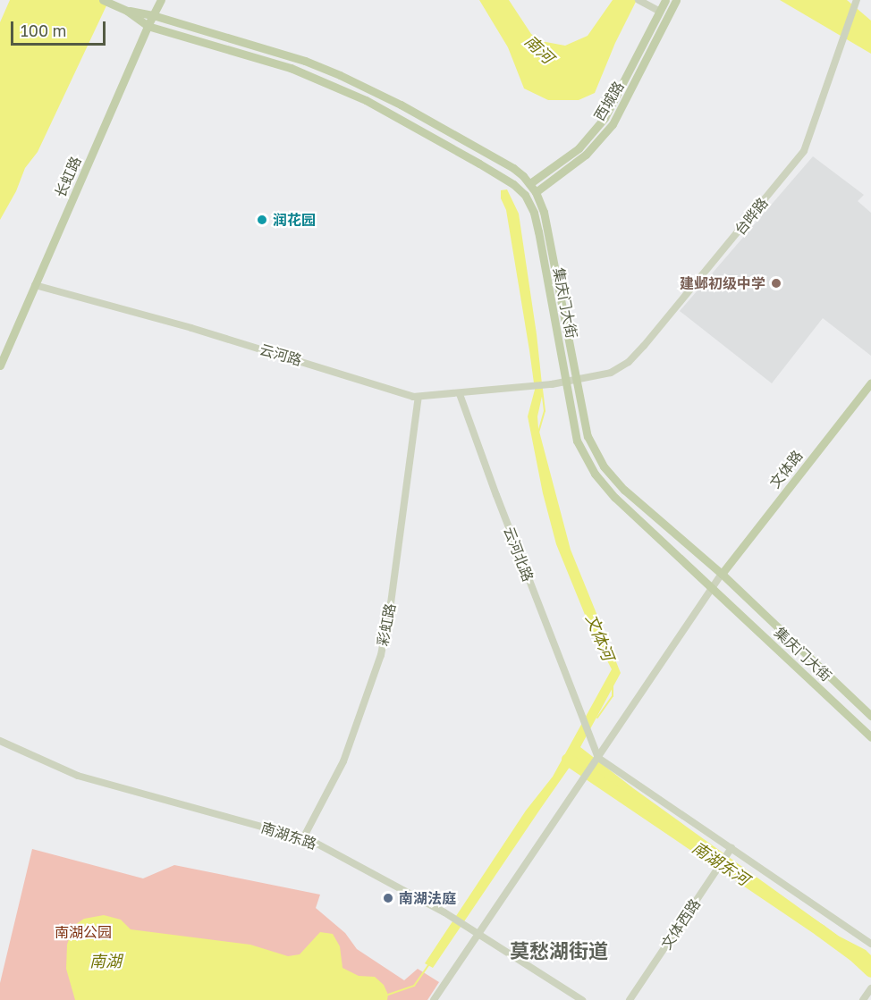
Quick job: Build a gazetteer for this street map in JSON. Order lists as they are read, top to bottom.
{
  "streets": {
    "main road": [
      "西城路",
      "长虹路",
      "集庆门大街",
      "文体路"
    ],
    "street": [
      "台晔路",
      "云河路",
      "云河北路",
      "彩虹路",
      "南湖东路",
      "文体西路"
    ]
  },
  "crossings": [
    ["西城路", "集庆门大街"],
    ["长虹路", "集庆门大街"],
    ["长虹路", "云河路"],
    ["台晔路", "集庆门大街"],
    ["台晔路", "云河路"],
    ["集庆门大街", "文体路"],
    ["云河路", "云河北路"],
    ["云河路", "彩虹路"],
    ["彩虹路", "南湖东路"]
  ],
  "districts": ["莫愁湖街道"],
  "water": [
    "南河",
    "文体河",
    "南湖东河",
    "南湖"
  ],
  "parks": ["南湖公园"],
  "places": ["润花园", "建邺初级中学", "南湖法庭"],
  "scale_bar": "100 m"
}
